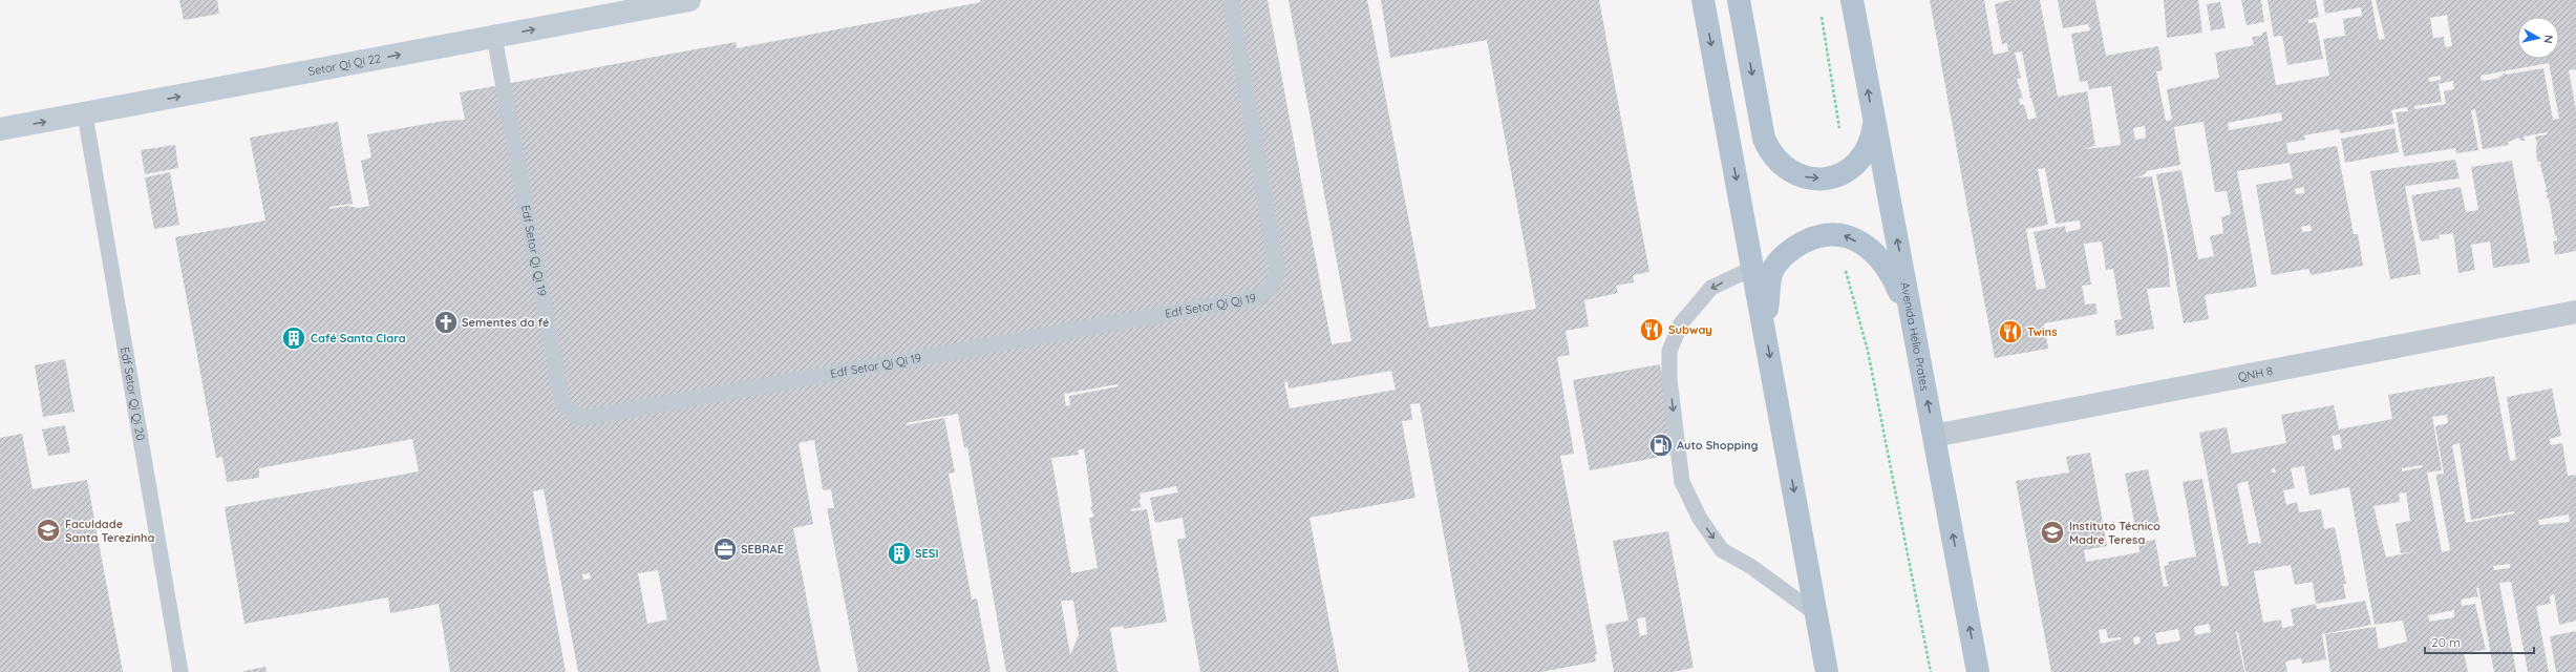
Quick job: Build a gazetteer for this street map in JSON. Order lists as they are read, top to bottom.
{
  "streets": {
    "main road": ["Avenida Hélio Prates"],
    "street": ["Setor Qi Qi 22", "QNH 8"],
    "lane": ["Edf Setor Qi Qi 19", "Edf Setor Qi Qi 20"]
  },
  "crossings": [
    ["Setor Qi Qi 22", "Edf Setor Qi Qi 19"],
    ["Setor Qi Qi 22", "Edf Setor Qi Qi 20"],
    ["Avenida Hélio Prates", "QNH 8"]
  ],
  "one_way": ["Setor Qi Qi 22"],
  "places": {
    "church": ["Sementes da fé"],
    "restaurant": ["Subway", "Twins"],
    "building": ["Café Santa Clara", "SESI"],
    "fuel station": ["Auto Shopping"],
    "school or university": ["Faculdade Santa Terezinha", "Instituto Técnico Madre Teresa"],
    "office": ["SEBRAE"]
  },
  "scale_bar": "20 m",
  "north": "right"
}
